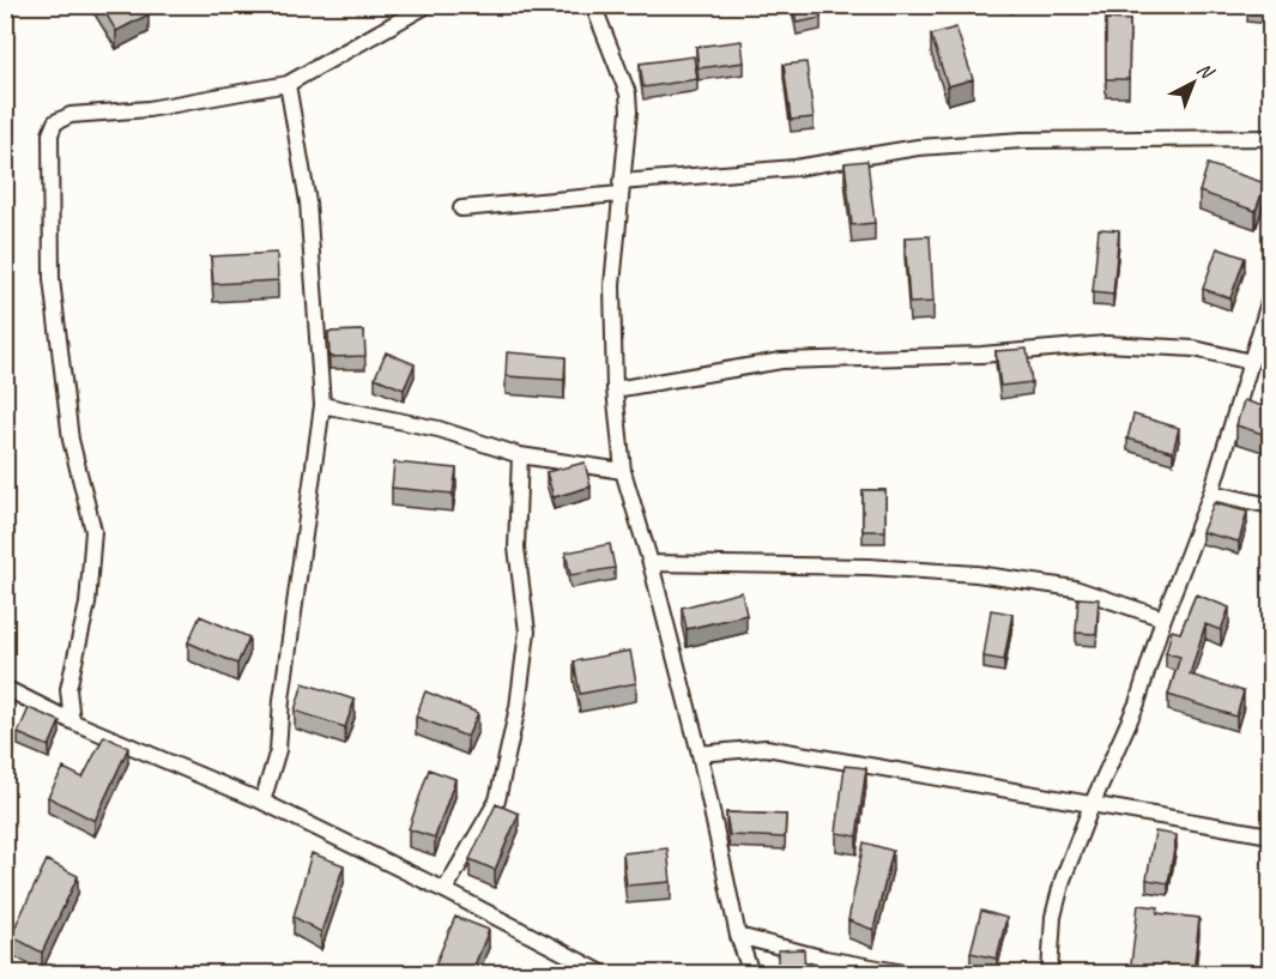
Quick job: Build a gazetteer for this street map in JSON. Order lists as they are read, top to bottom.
{
  "north": "top right"
}
